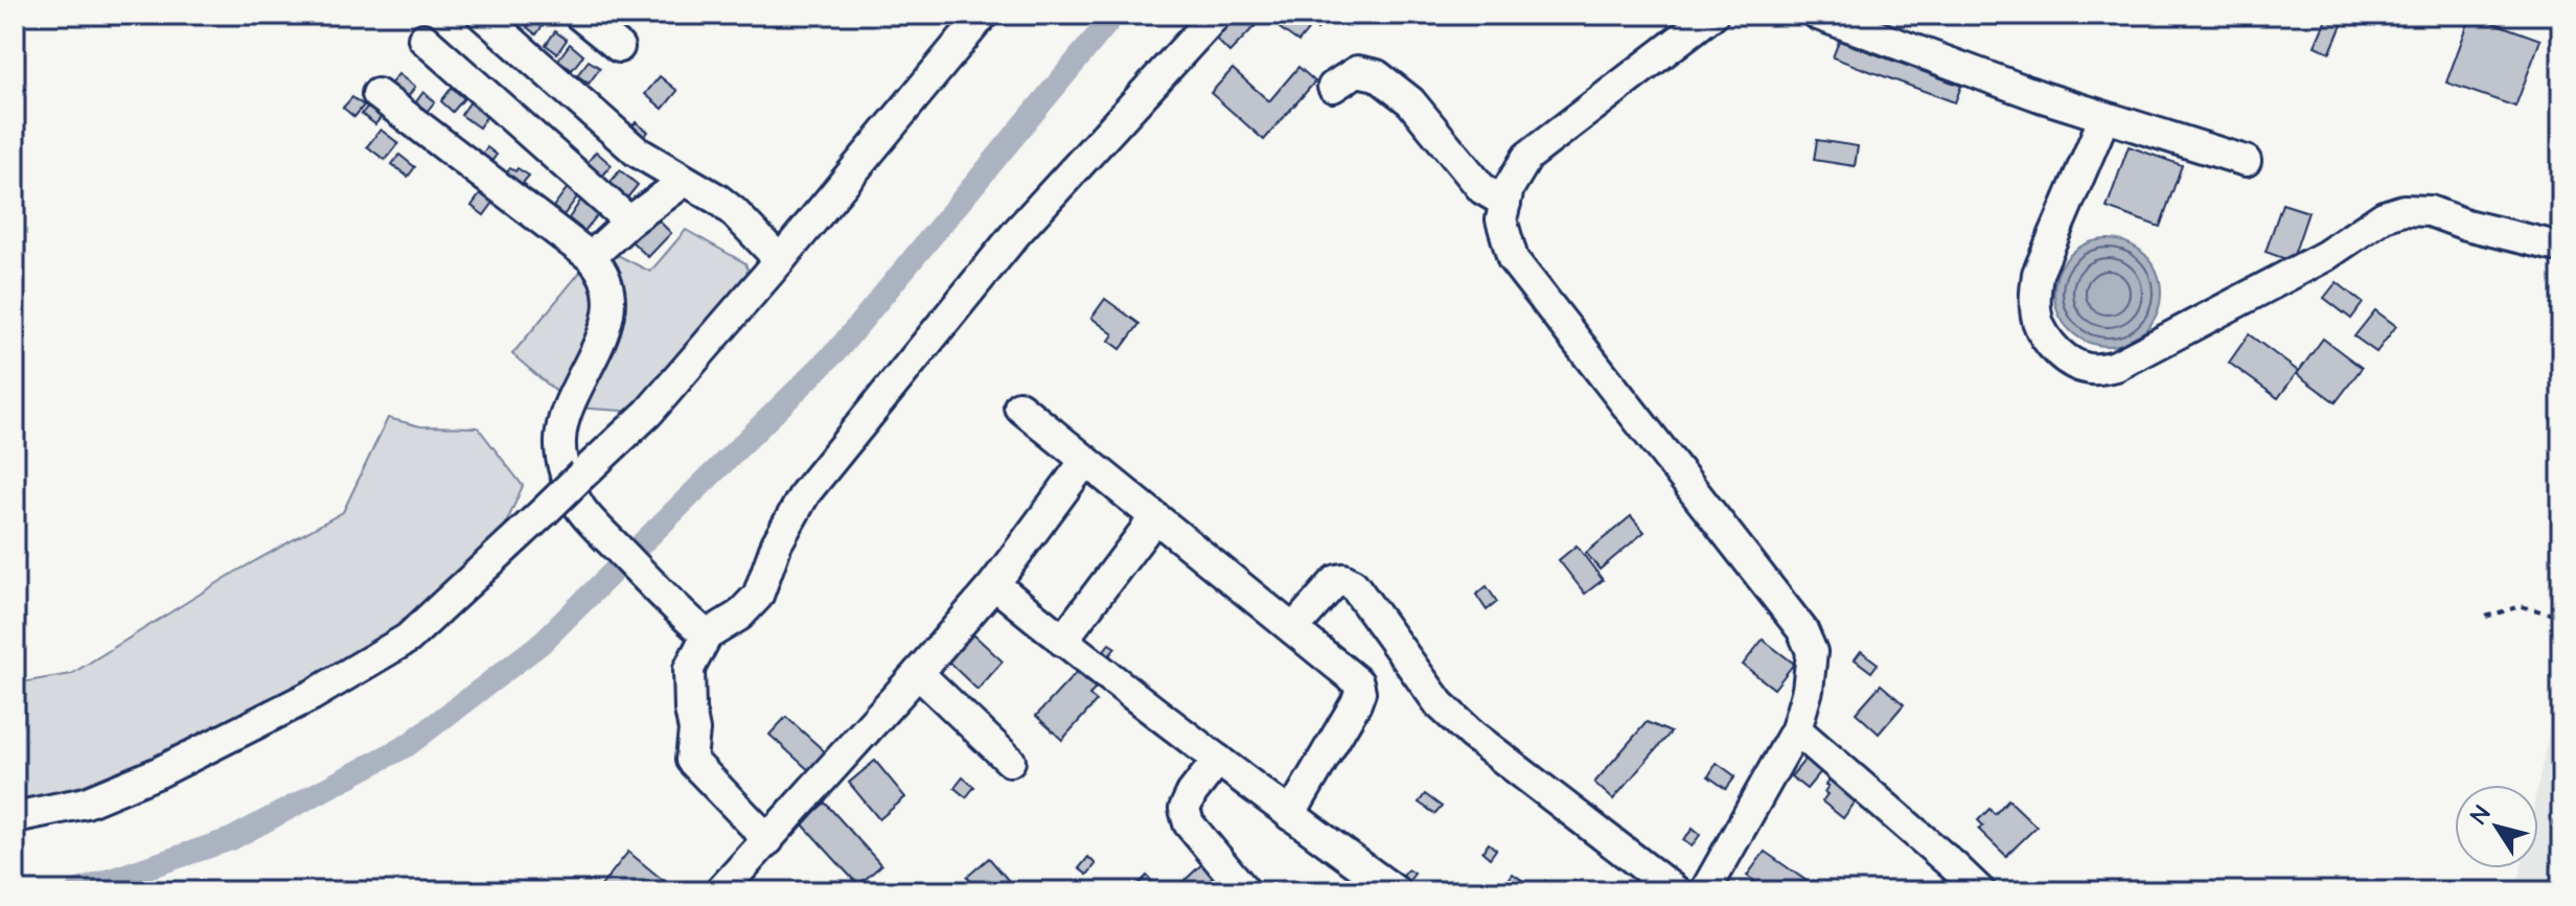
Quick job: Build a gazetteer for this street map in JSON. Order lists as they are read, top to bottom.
{
  "north": "top left"
}
